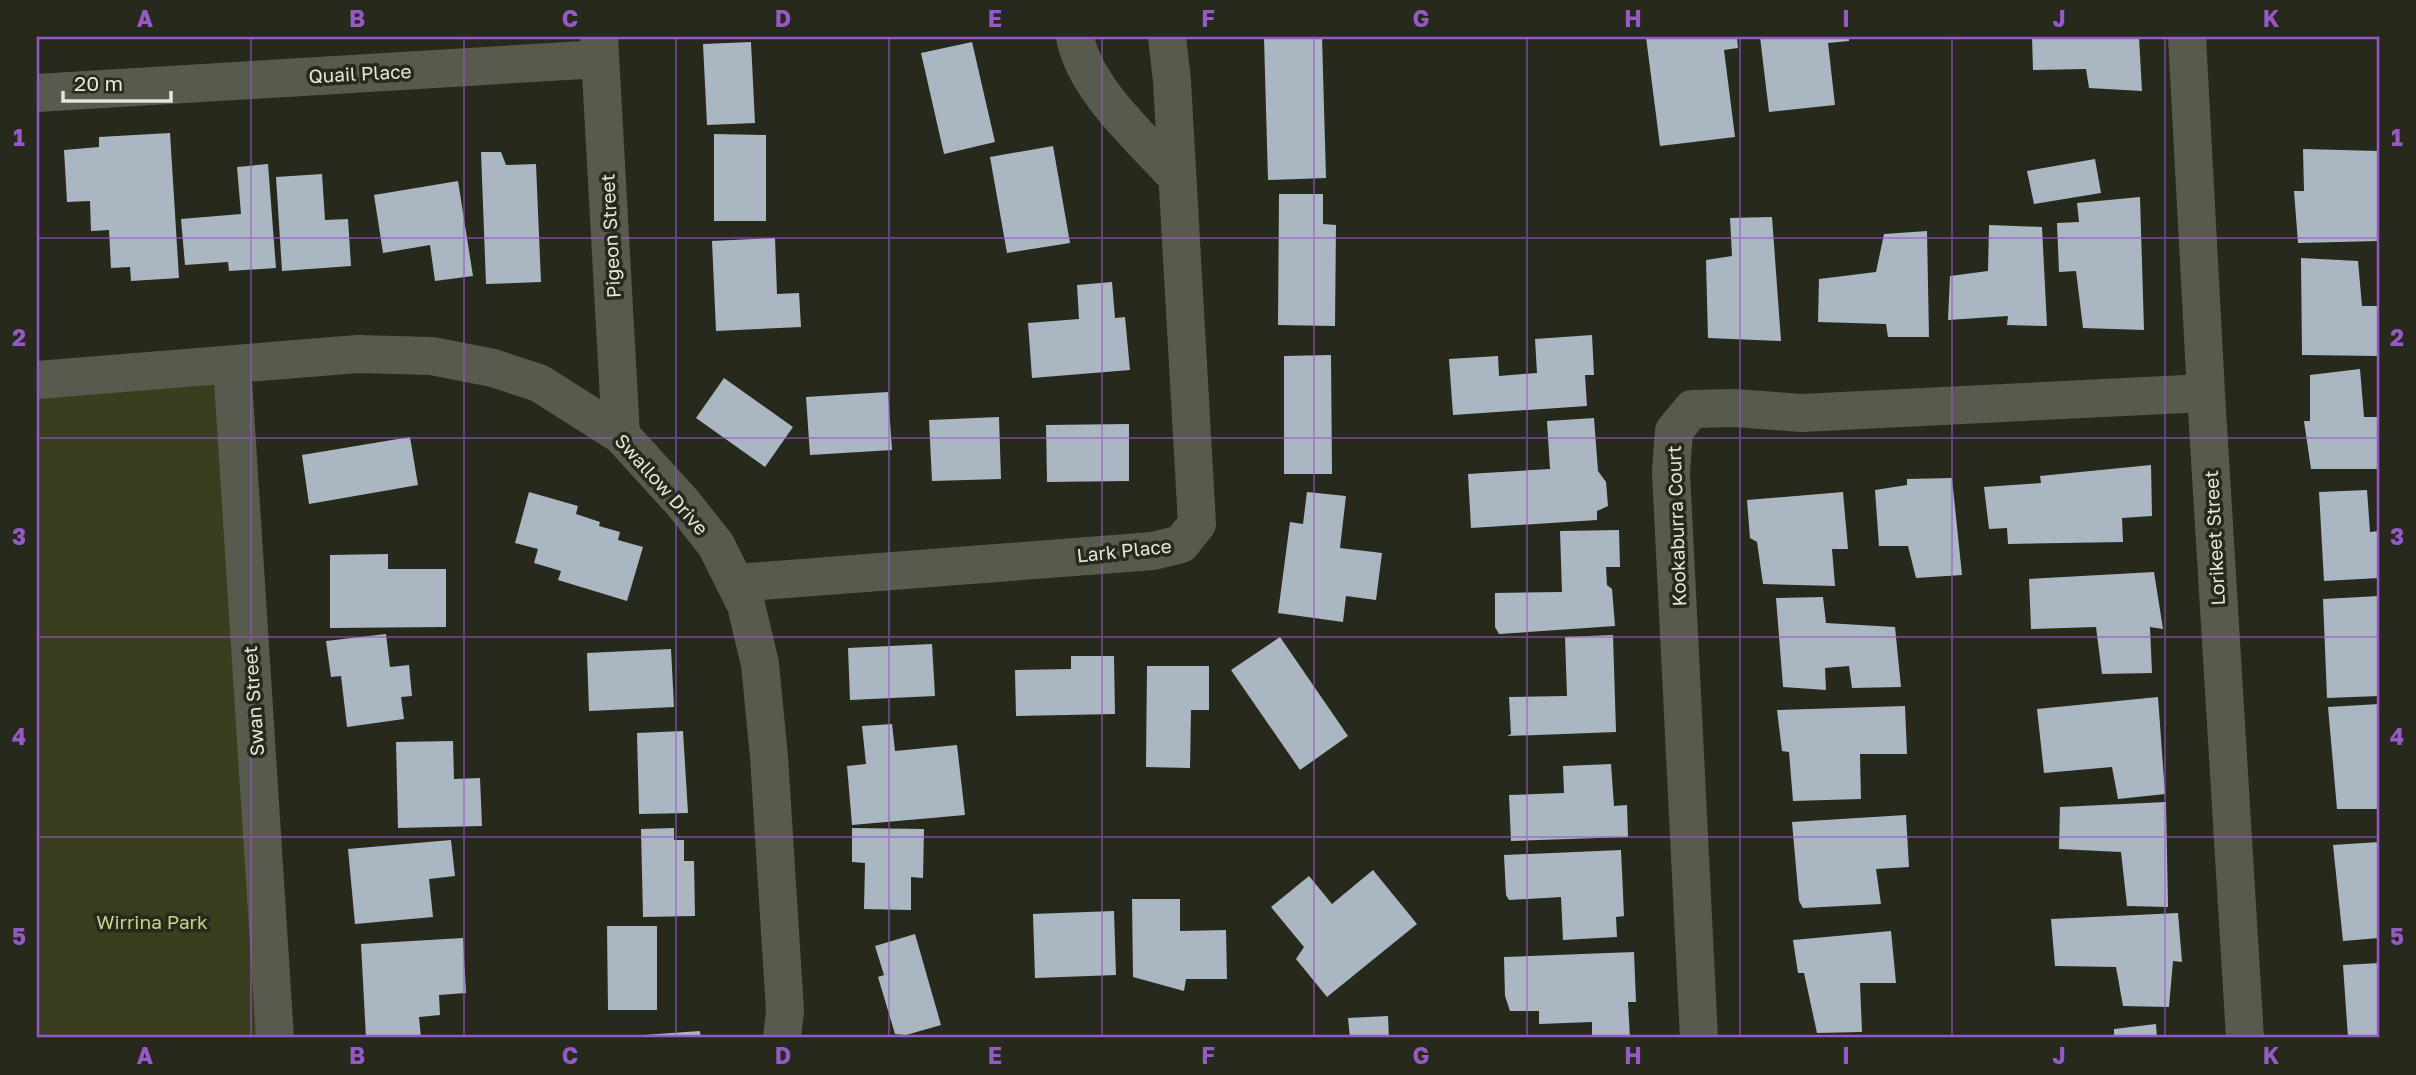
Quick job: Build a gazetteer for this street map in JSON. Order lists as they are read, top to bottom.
{
  "streets": {
    "street": [
      "Quail Place",
      "Pigeon Street",
      "Swallow Drive",
      "Kookaburra Court",
      "Lorikeet Street",
      "Lark Place",
      "Swan Street"
    ]
  },
  "crossings": [
    ["Quail Place", "Pigeon Street"],
    ["Pigeon Street", "Swallow Drive"],
    ["Swallow Drive", "Lark Place"],
    ["Swallow Drive", "Swan Street"],
    ["Kookaburra Court", "Lorikeet Street"]
  ],
  "parks": ["Wirrina Park"],
  "scale_bar": "20 m",
  "grid": {
    "columns": [
      "A",
      "B",
      "C",
      "D",
      "E",
      "F",
      "G",
      "H",
      "I",
      "J",
      "K"
    ],
    "rows": [
      "1",
      "2",
      "3",
      "4",
      "5"
    ]
  }
}
